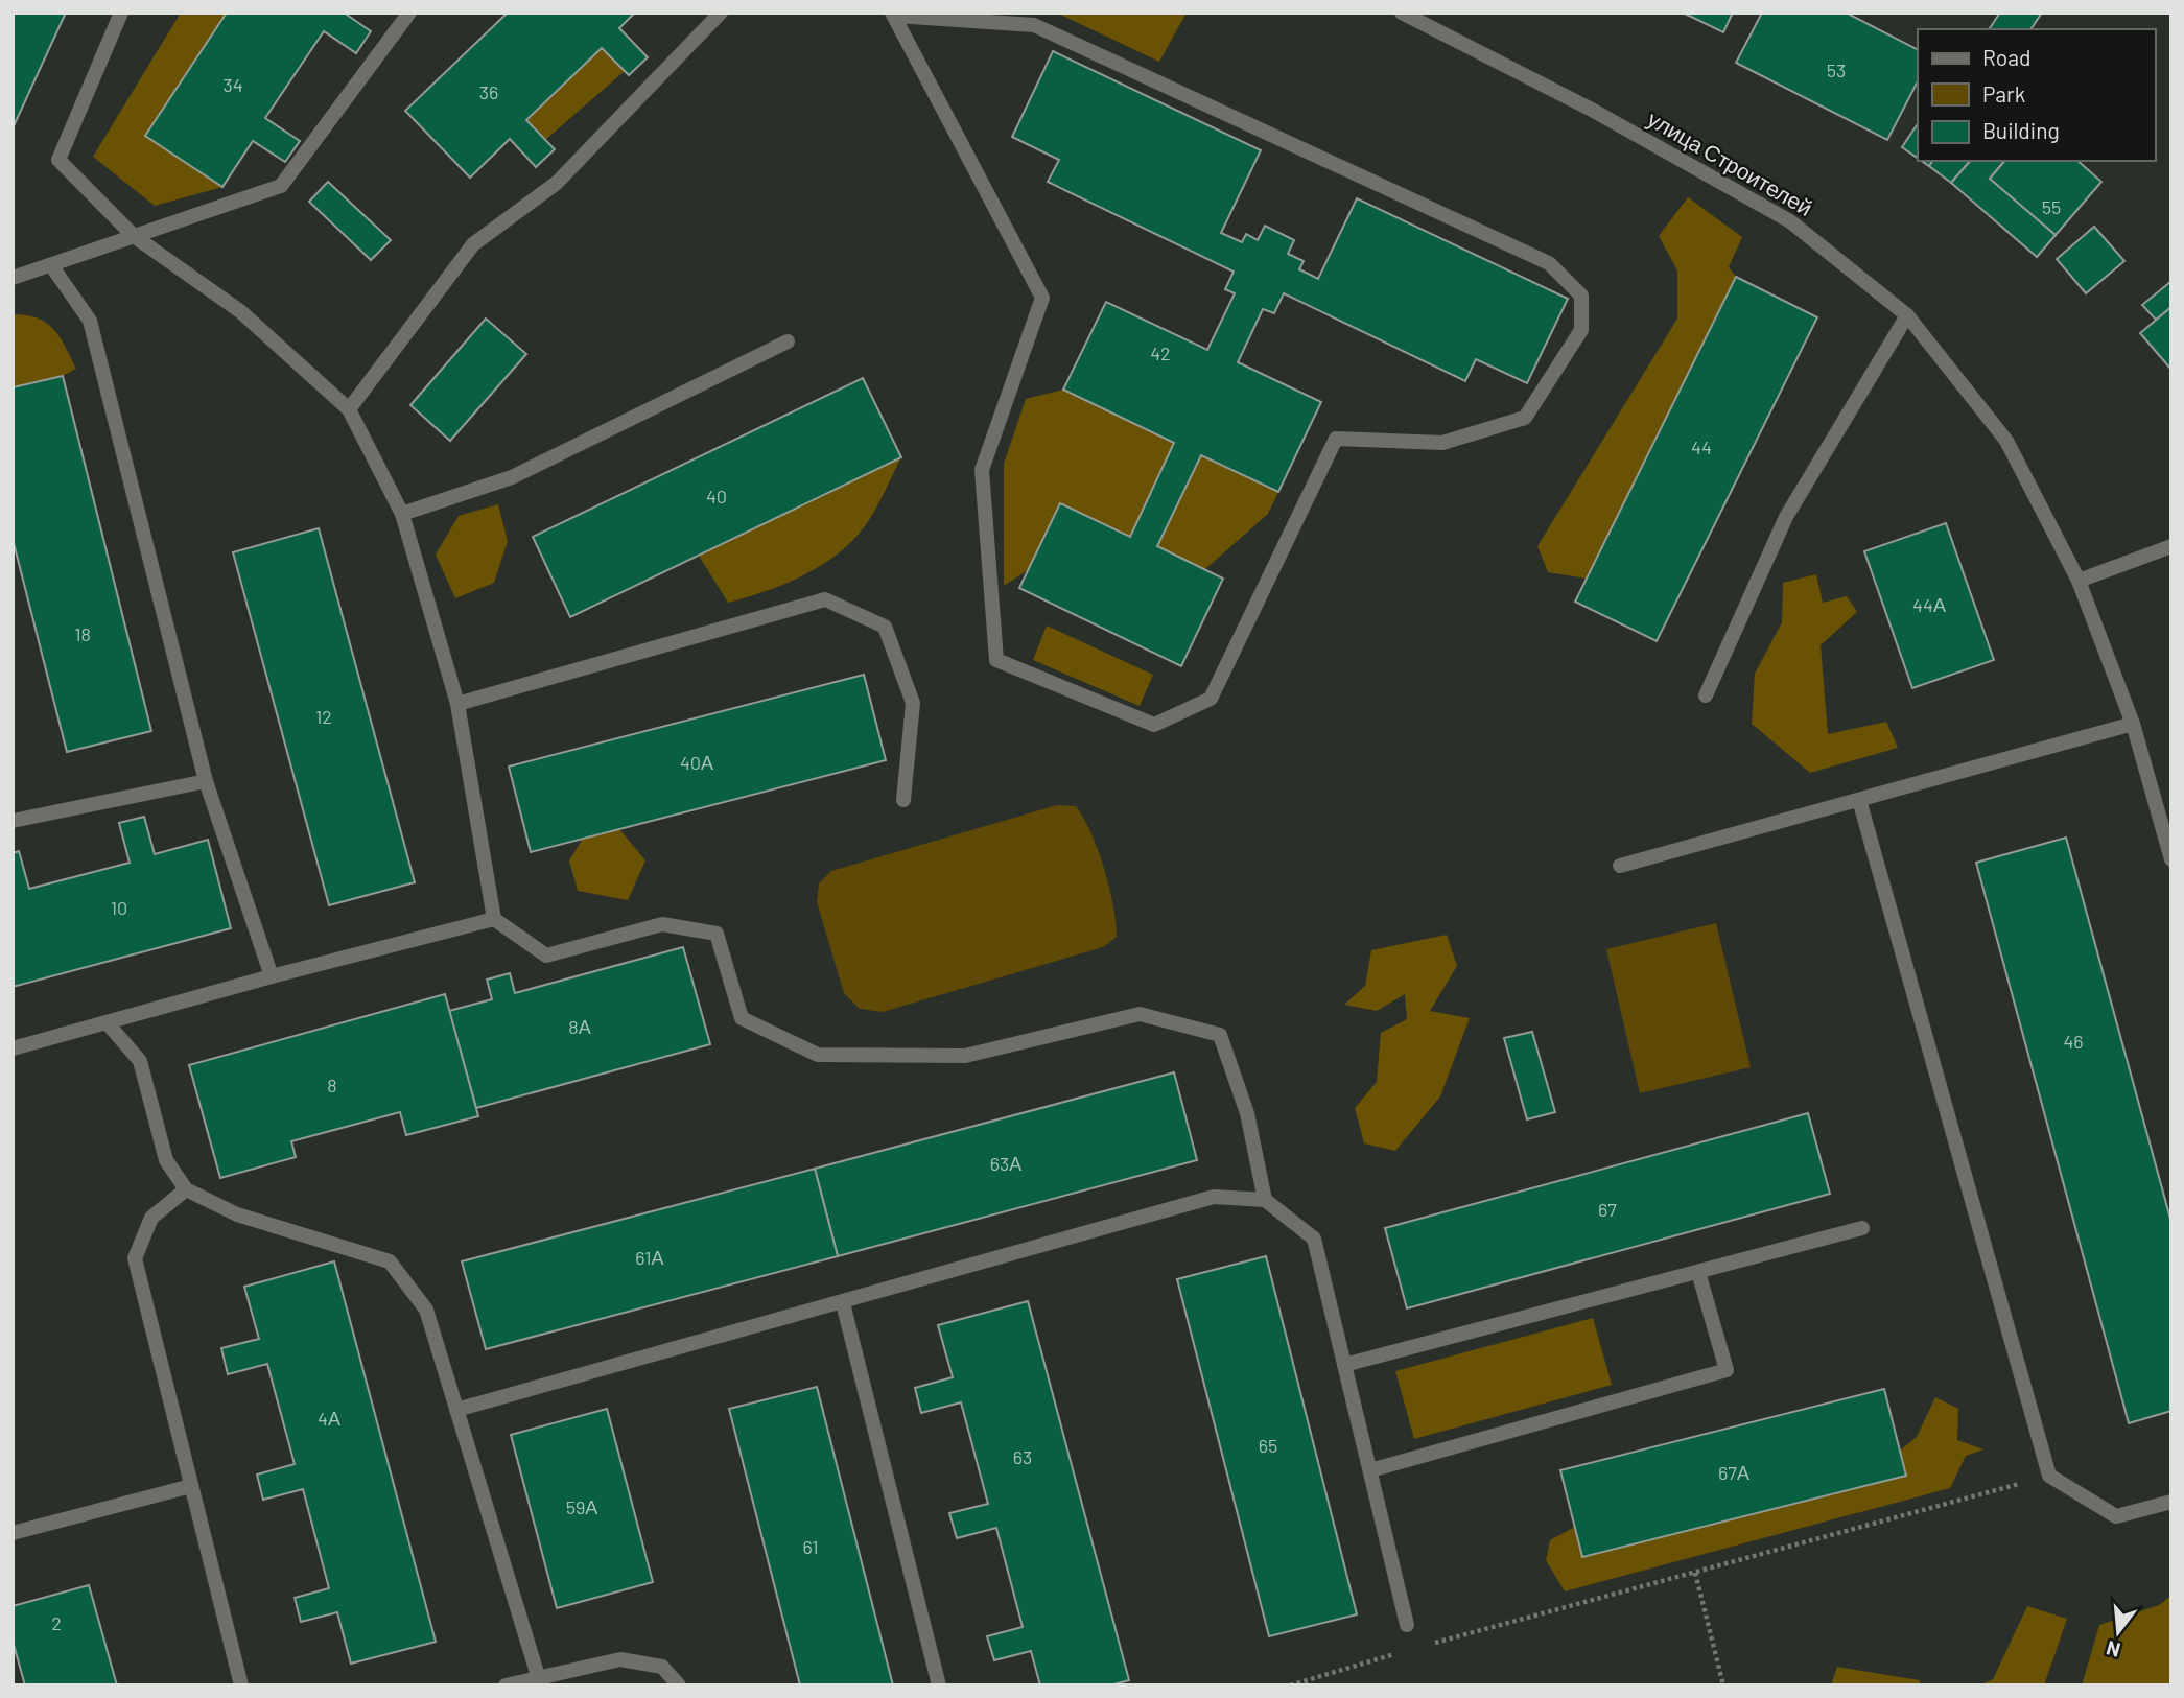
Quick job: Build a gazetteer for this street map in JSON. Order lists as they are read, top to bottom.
{
  "streets": {
    "street": ["улица Строителей"]
  },
  "house_numbers": [
    "53",
    "34",
    "36",
    "55",
    "42",
    "44",
    "40",
    "44А",
    "18",
    "12",
    "40А",
    "10",
    "8А",
    "46",
    "8",
    "63А",
    "67",
    "61А",
    "4А",
    "65",
    "63",
    "67А",
    "59А",
    "61",
    "2"
  ],
  "legend": ["Road", "Park", "Building"],
  "north": "bottom"
}
